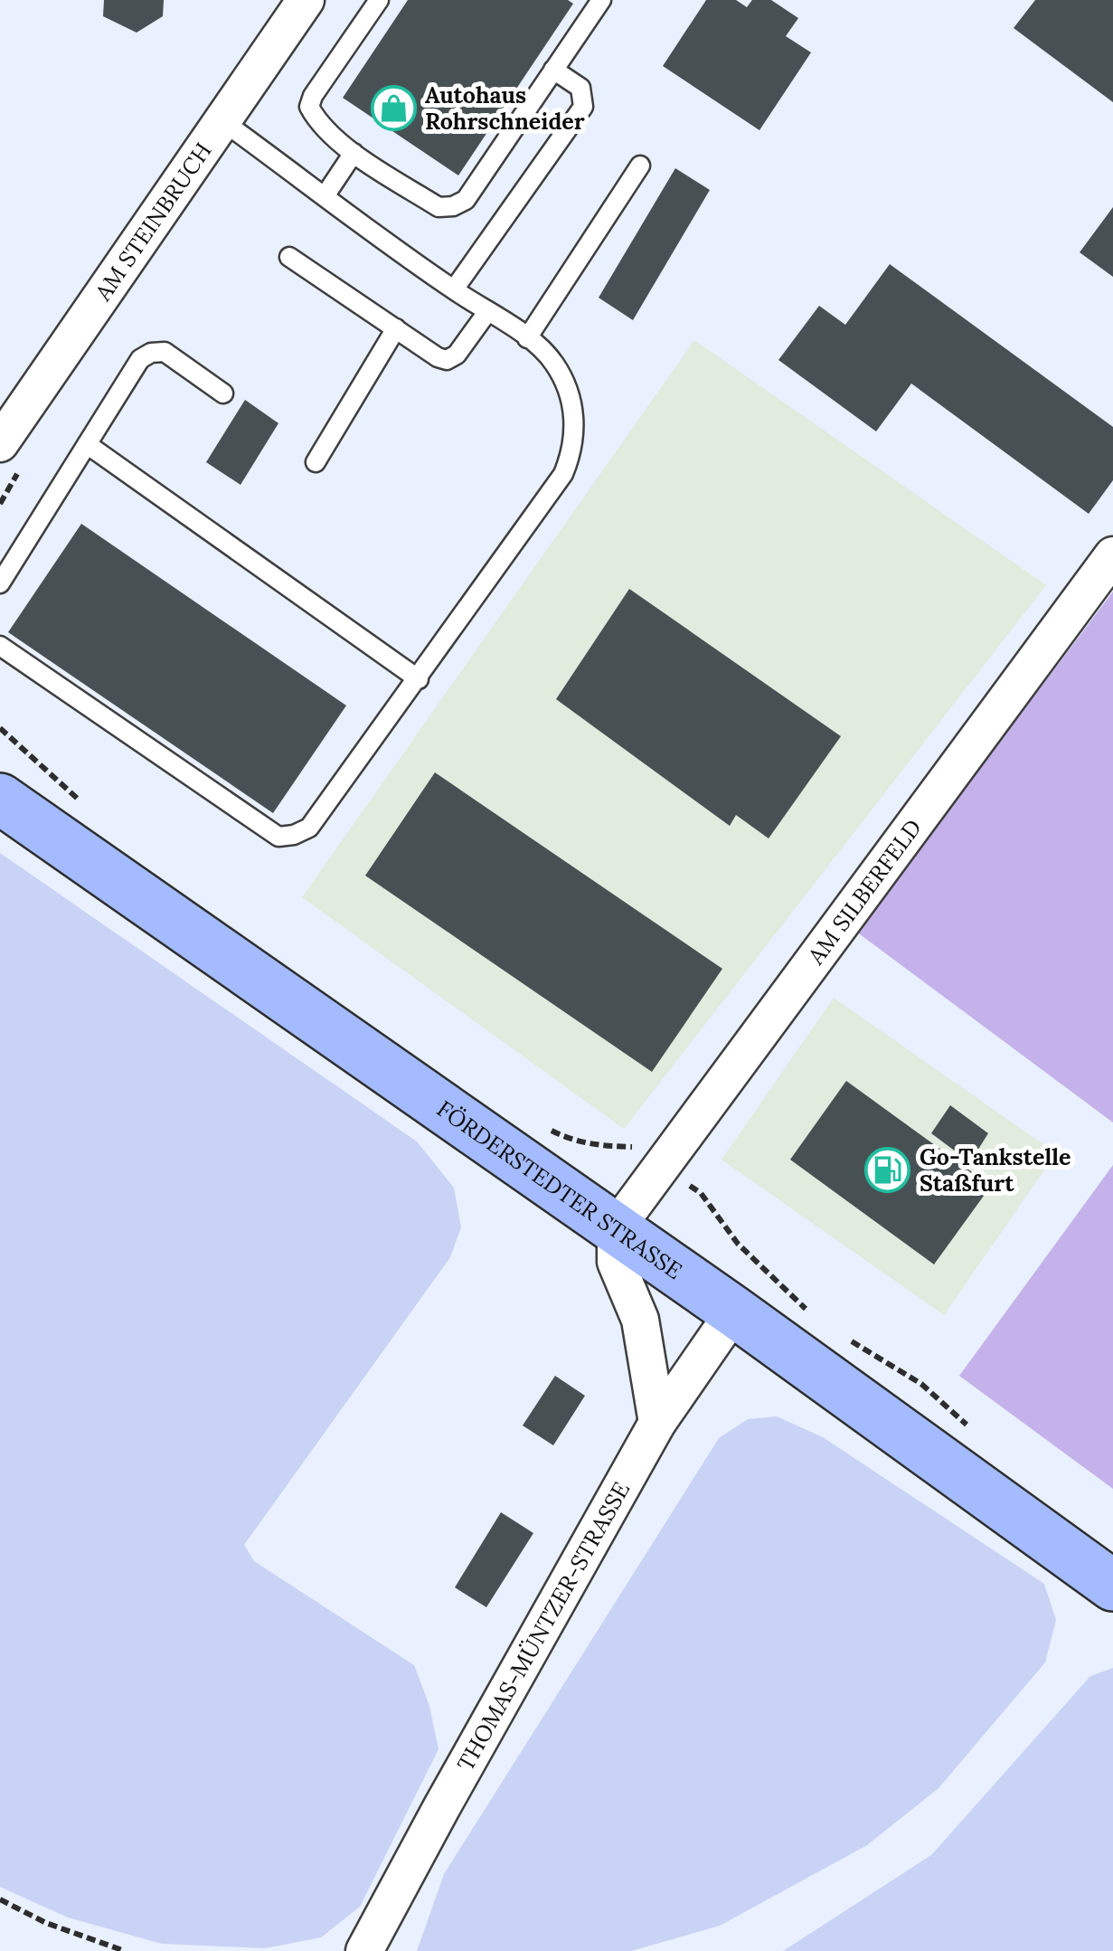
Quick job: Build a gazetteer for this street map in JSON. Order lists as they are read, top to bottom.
{
  "streets": {
    "main road": ["FÖRDERSTEDTER STRASSE"],
    "street": ["AM STEINBRUCH", "AM SILBERFELD", "THOMAS-MÜNTZER-STRASSE"]
  },
  "crossings": [
    ["AM SILBERFELD", "FÖRDERSTEDTER STRASSE"],
    ["FÖRDERSTEDTER STRASSE", "THOMAS-MÜNTZER-STRASSE"]
  ],
  "places": {
    "shop": ["Autohaus Rohrschneider"],
    "fuel station": ["Go-Tankstelle Staßfurt"]
  }
}
